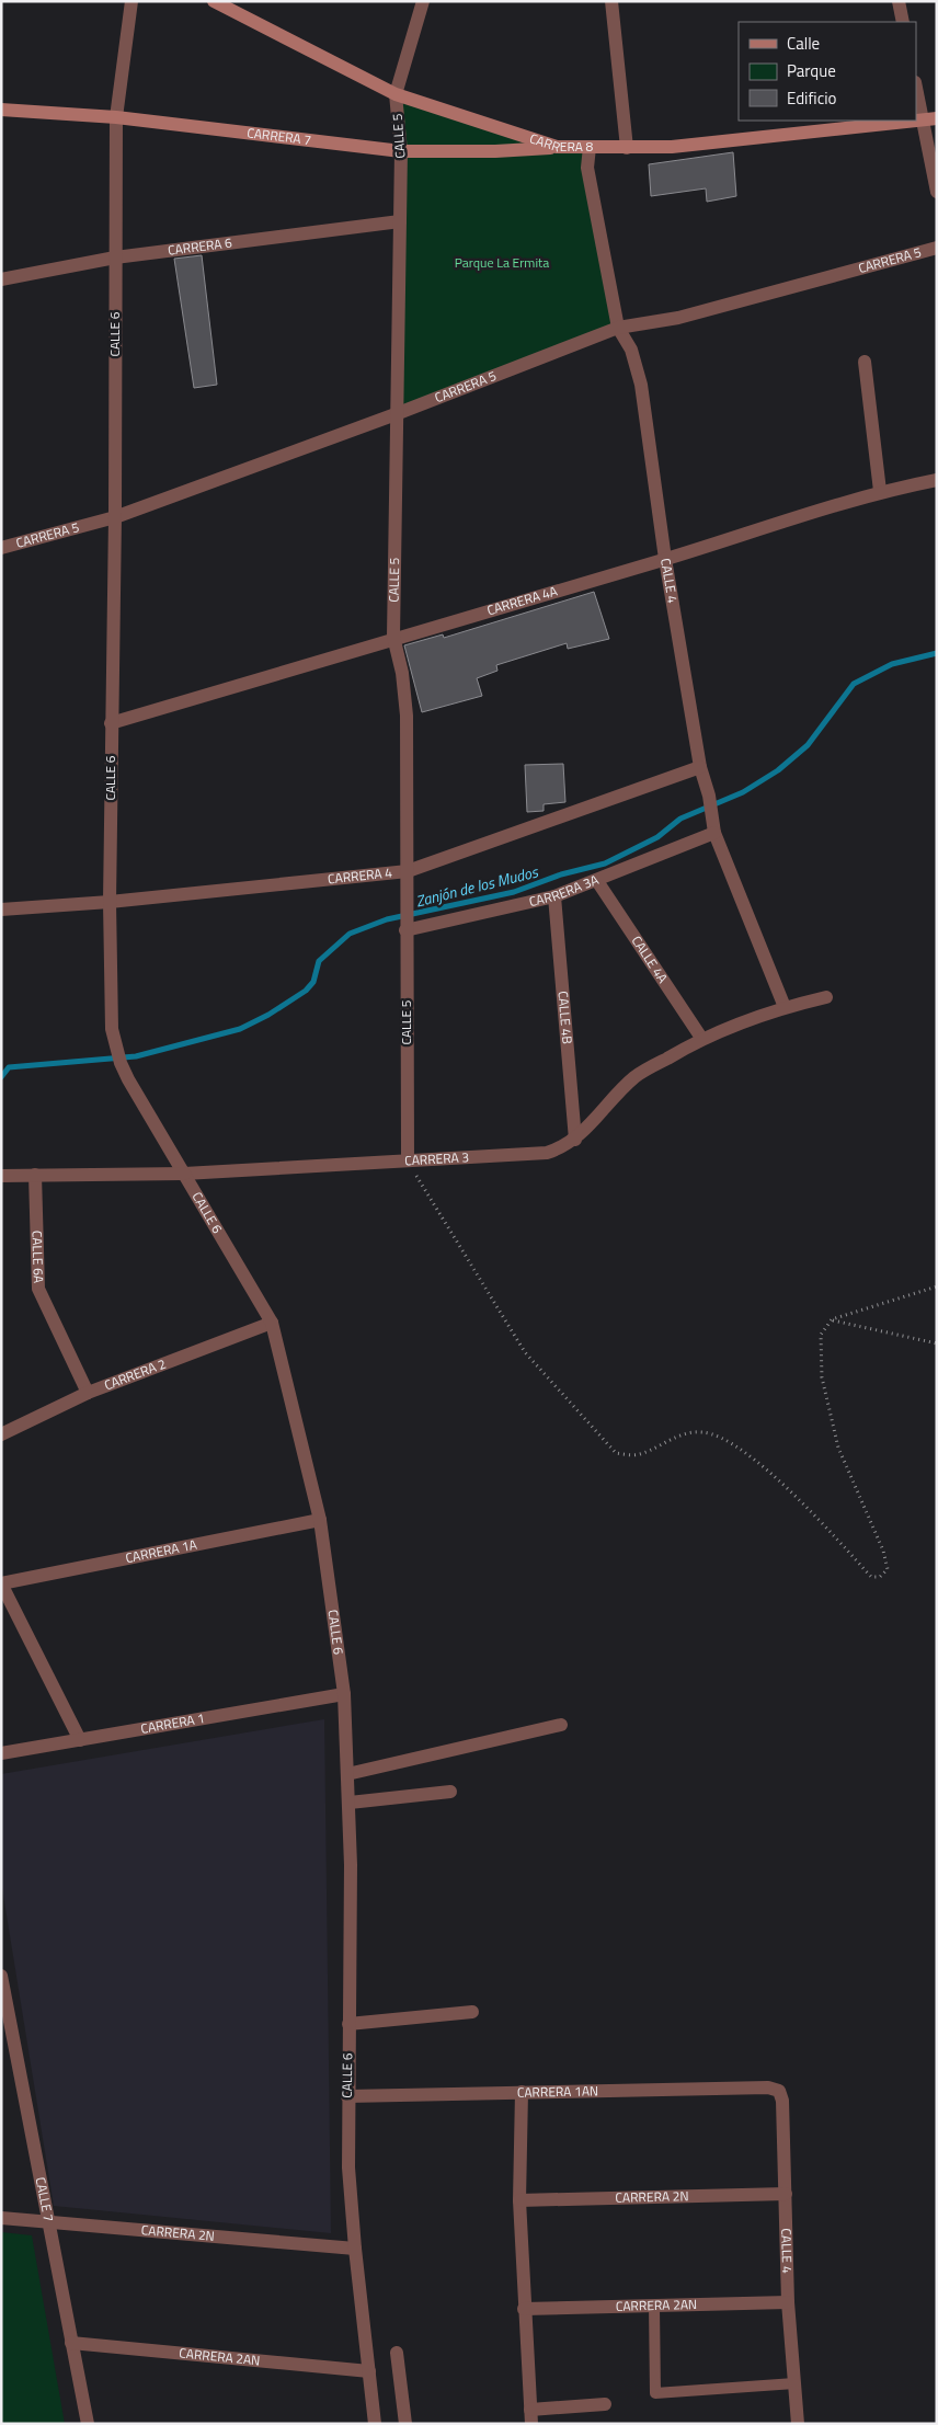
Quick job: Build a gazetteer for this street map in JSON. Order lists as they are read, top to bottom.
{
  "streets": {
    "main road": ["CARRERA 7", "CARRERA 8"],
    "street": [
      "CALLE 5",
      "CARRERA 6",
      "CARRERA 5",
      "CALLE 6",
      "CALLE 4",
      "CARRERA 4A",
      "CARRERA 4",
      "CARRERA 3A",
      "CALLE 4A",
      "CALLE 4B",
      "CARRERA 3",
      "CALLE 6A",
      "CARRERA 2",
      "CARRERA 1A",
      "CARRERA 1",
      "CARRERA 1AN",
      "CARRERA 2N",
      "CALLE 7",
      "CARRERA 2AN"
    ]
  },
  "crossings": [
    ["CALLE 5", "CARRERA 7"],
    ["CALLE 5", "CARRERA 8"],
    ["CALLE 5", "CARRERA 6"],
    ["CALLE 5", "CARRERA 5"],
    ["CALLE 5", "CARRERA 4A"],
    ["CALLE 5", "CARRERA 4"],
    ["CALLE 5", "CARRERA 3A"],
    ["CALLE 5", "CARRERA 3"],
    ["CARRERA 7", "CARRERA 8"],
    ["CARRERA 7", "CALLE 6"],
    ["CARRERA 8", "CALLE 4"],
    ["CARRERA 6", "CALLE 6"],
    ["CARRERA 5", "CALLE 6"],
    ["CARRERA 5", "CALLE 4"],
    ["CALLE 6", "CARRERA 4A"],
    ["CALLE 6", "CARRERA 4"],
    ["CALLE 6", "CARRERA 3"],
    ["CALLE 6", "CARRERA 2"],
    ["CALLE 6", "CARRERA 1A"],
    ["CALLE 6", "CARRERA 1"],
    ["CALLE 6", "CARRERA 1AN"],
    ["CALLE 6", "CARRERA 2N"],
    ["CALLE 6", "CARRERA 2AN"],
    ["CALLE 4", "CARRERA 4A"],
    ["CALLE 4", "CARRERA 4"],
    ["CALLE 4", "CARRERA 3A"],
    ["CALLE 4", "CARRERA 3"],
    ["CALLE 4", "CARRERA 1AN"],
    ["CALLE 4", "CARRERA 2N"],
    ["CALLE 4", "CARRERA 2AN"],
    ["CARRERA 3A", "CALLE 4A"],
    ["CARRERA 3A", "CALLE 4B"],
    ["CALLE 4A", "CARRERA 3"],
    ["CALLE 4B", "CARRERA 3"],
    ["CARRERA 3", "CALLE 6A"],
    ["CALLE 6A", "CARRERA 2"],
    ["CARRERA 2N", "CALLE 7"],
    ["CALLE 7", "CARRERA 2AN"]
  ],
  "water": ["Zanjón de los Mudos"],
  "parks": ["Parque La Ermita"],
  "legend": ["Calle", "Parque", "Edificio"]
}
